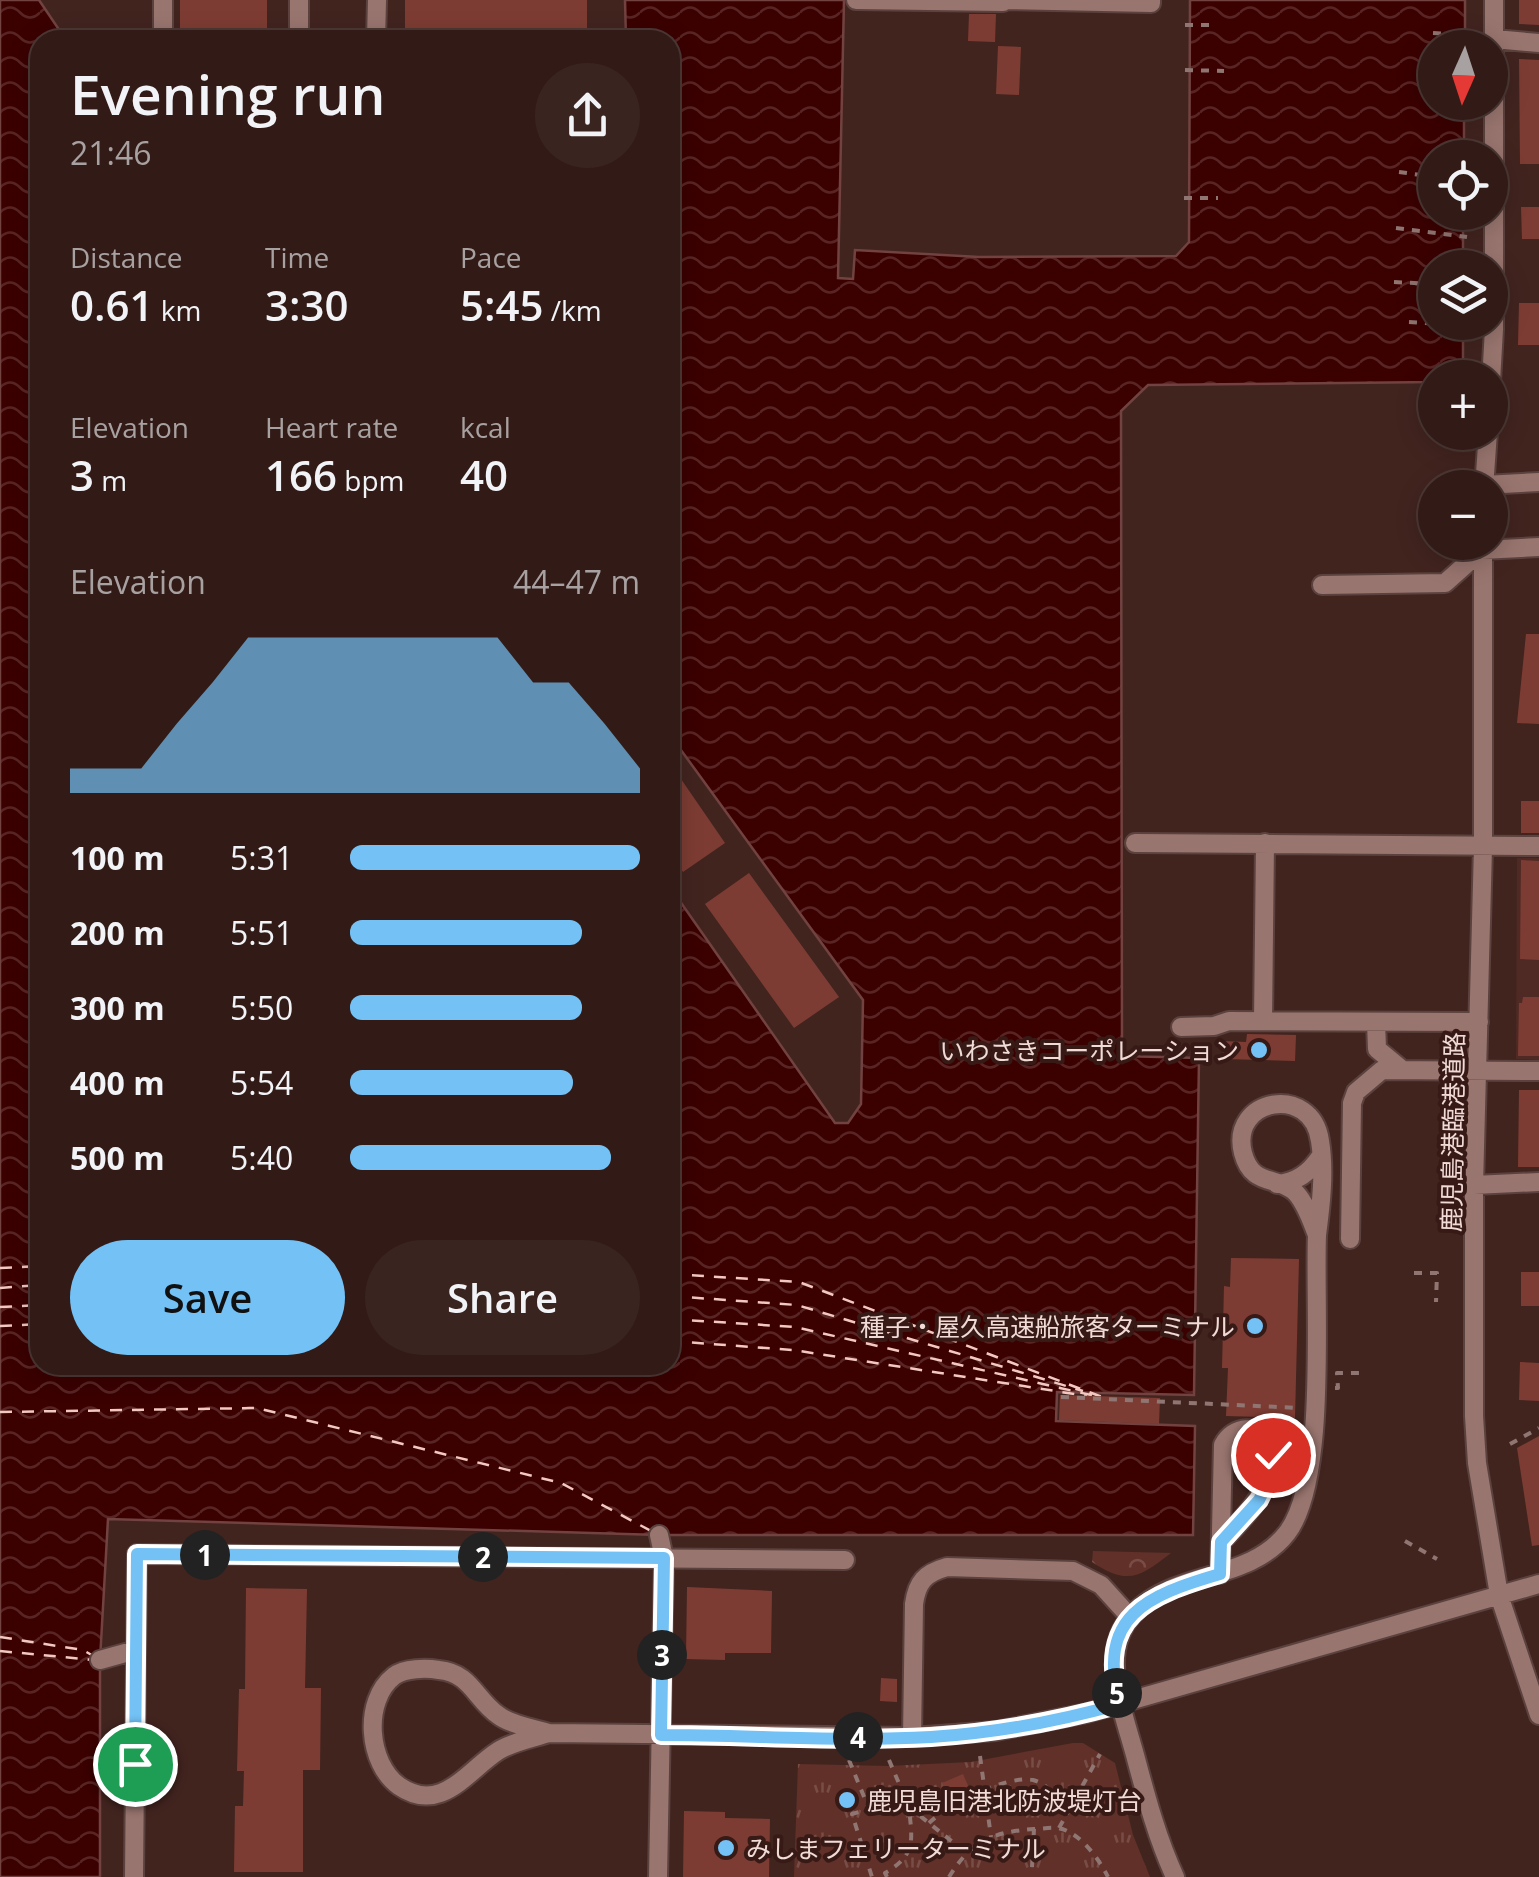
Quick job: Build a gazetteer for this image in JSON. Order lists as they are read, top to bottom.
{
  "streets": {
    "street": ["鹿児島港臨港道路"]
  },
  "places": [
    "いわさきコーポレーション",
    "種子・屋久高速船旅客ターミナル",
    "鹿児島旧港北防波堤灯台",
    "みしまフェリーターミナル"
  ],
  "north": "bottom",
  "page": {
    "map_buttons": ["+", "−"],
    "heading": ["Evening run", "21:46"],
    "stats": [
      ["Distance", "0.61 km"],
      ["Time", "3:30"],
      ["Pace", "5:45 /km"],
      ["Elevation", "3 m"],
      ["Heart rate", "166 bpm"],
      ["kcal", "40"]
    ],
    "chart": ["Elevation", "44–47 m"],
    "list": [
      {
        "name": "100 m",
        "note": "5:31"
      },
      {
        "name": "200 m",
        "note": "5:51"
      },
      {
        "name": "300 m",
        "note": "5:50"
      },
      {
        "name": "400 m",
        "note": "5:54"
      },
      {
        "name": "500 m",
        "note": "5:40"
      }
    ],
    "buttons": ["Save", "Share"],
    "pins": [
      "1",
      "2",
      "3",
      "5",
      "4"
    ]
  }
}
